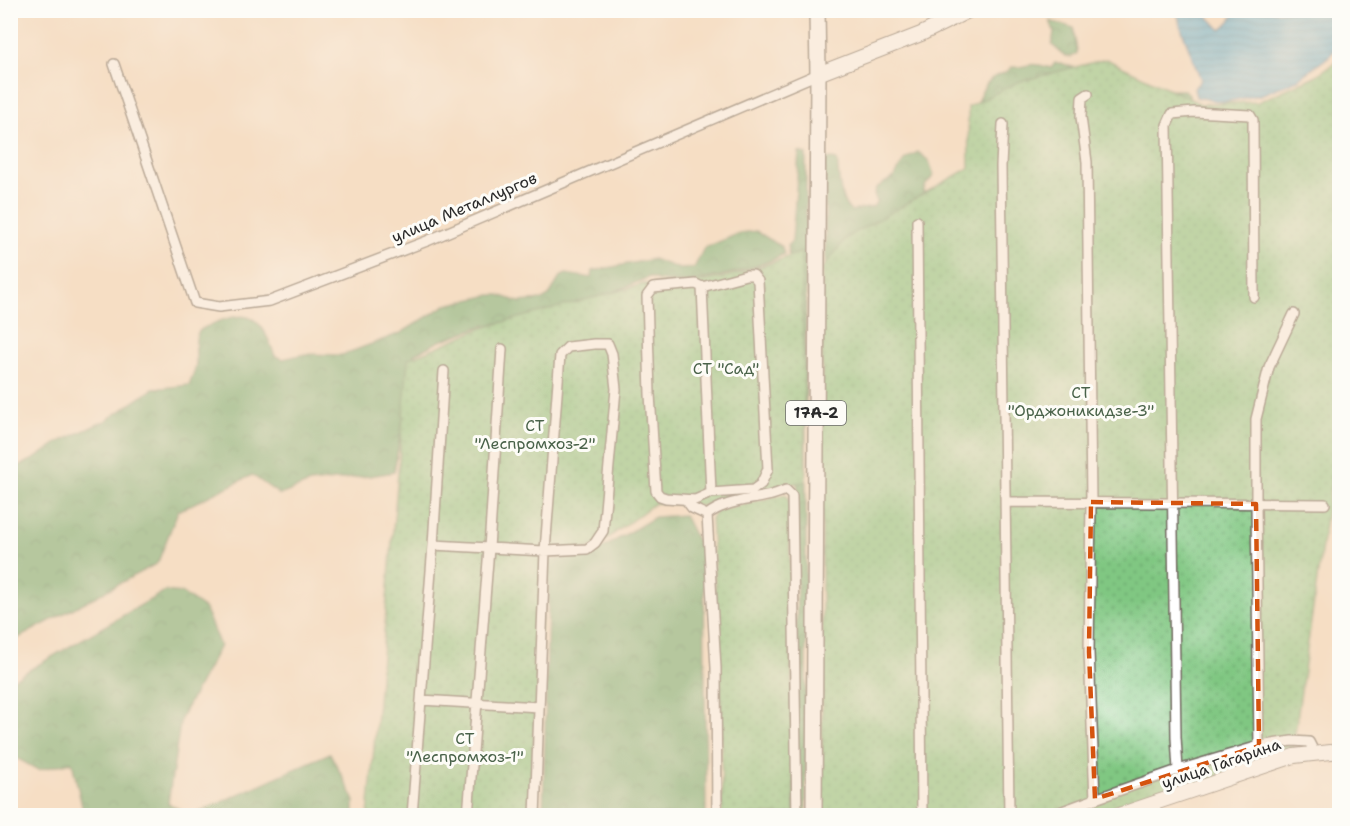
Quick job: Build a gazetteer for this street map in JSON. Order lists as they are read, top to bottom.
{
  "streets": {
    "main road": ["улица Металлургов", "17А-2", "улица Гагарина"]
  },
  "crossings": [
    ["улица Металлургов", "17А-2"]
  ],
  "parks": [
    "СТ \"Сад\"",
    "СТ \"Орджоникидзе-3\"",
    "СТ \"Леспромхоз-2\"",
    "СТ \"Леспромхоз-1\""
  ]
}
